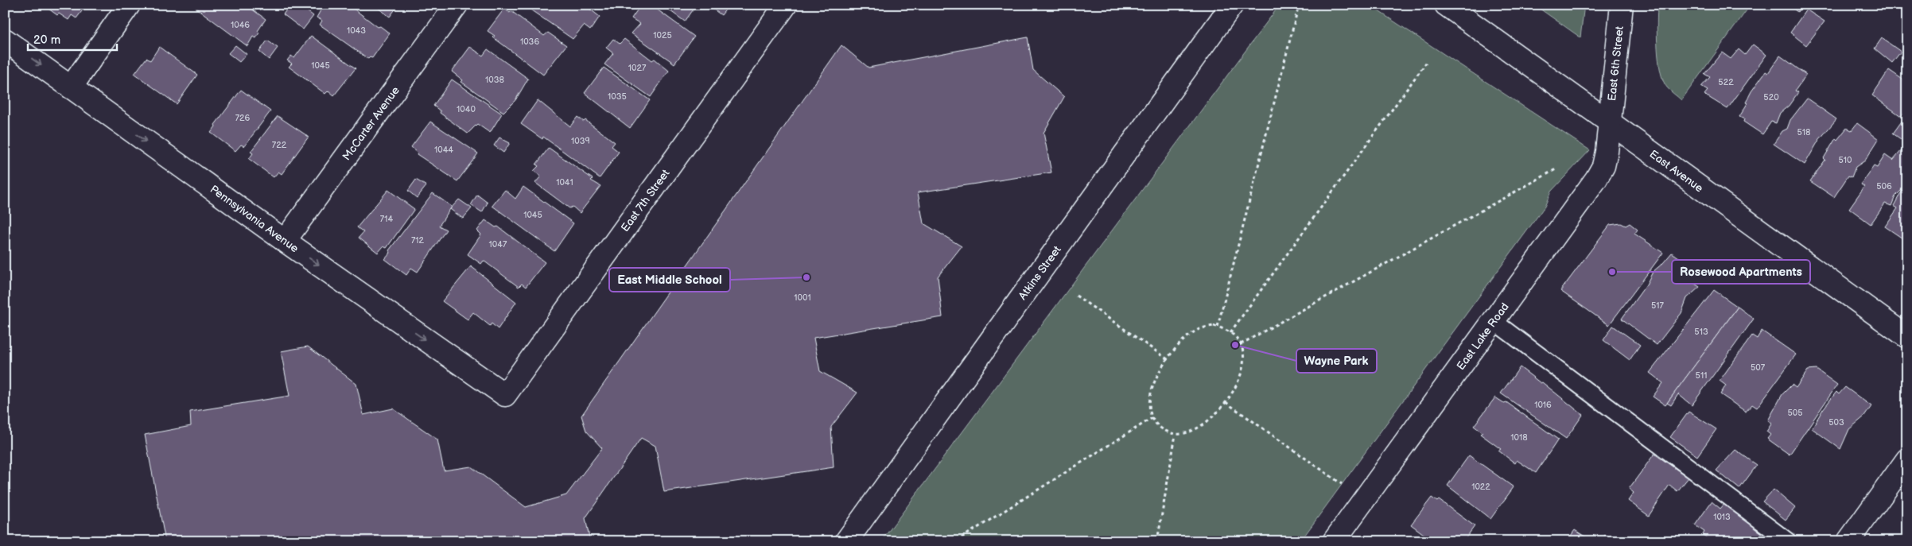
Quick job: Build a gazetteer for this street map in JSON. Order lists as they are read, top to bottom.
{
  "streets": {
    "street": [
      "East 6th Street",
      "McCarter Avenue",
      "East Avenue",
      "East 7th Street",
      "Pennsylvania Avenue",
      "Atkins Street",
      "East Lake Road"
    ]
  },
  "crossings": [
    ["East 6th Street", "East Avenue"],
    ["East 6th Street", "East Lake Road"],
    ["McCarter Avenue", "Pennsylvania Avenue"],
    ["East Avenue", "East Lake Road"],
    ["East 7th Street", "Pennsylvania Avenue"]
  ],
  "one_way": ["Pennsylvania Avenue"],
  "places": ["Rosewood Apartments", "East Middle School", "Wayne Park"],
  "house_numbers": [
    "1046",
    "1043",
    "1025",
    "1036",
    "1045",
    "1027",
    "1038",
    "522",
    "1035",
    "520",
    "1040",
    "726",
    "518",
    "1039",
    "722",
    "1044",
    "510",
    "1041",
    "506",
    "1045",
    "714",
    "712",
    "1047",
    "1001",
    "517",
    "513",
    "507",
    "511",
    "1016",
    "505",
    "503",
    "1018",
    "1022",
    "1013"
  ],
  "scale_bar": "20 m"
}
